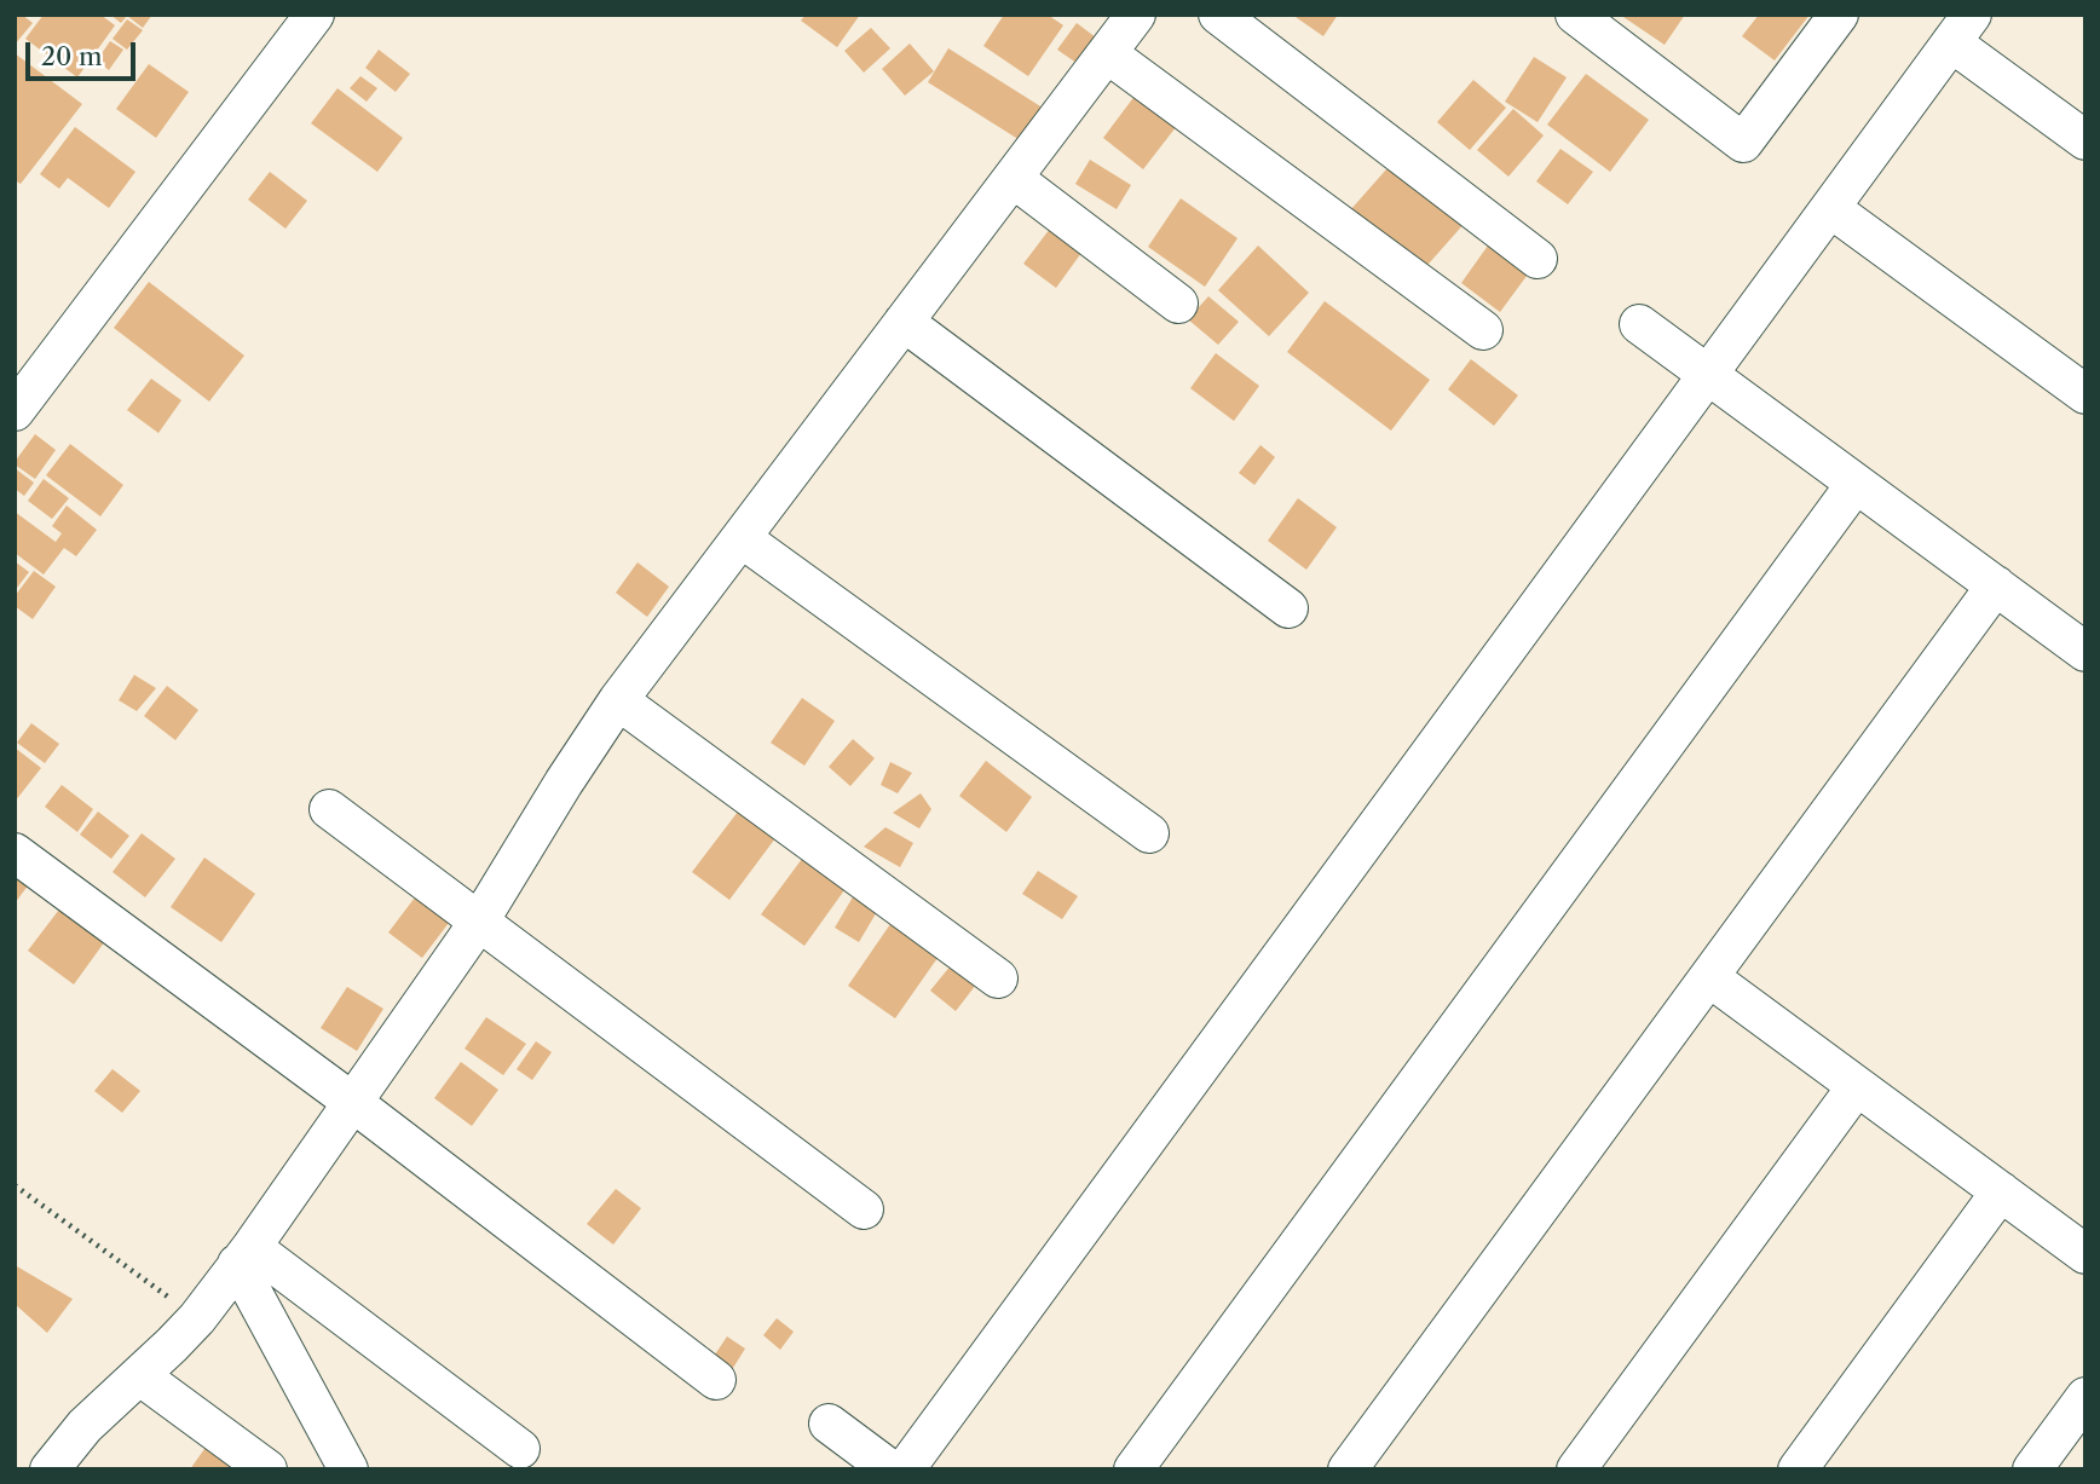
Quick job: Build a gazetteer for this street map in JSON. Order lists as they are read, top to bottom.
{
  "scale_bar": "20 m"
}
